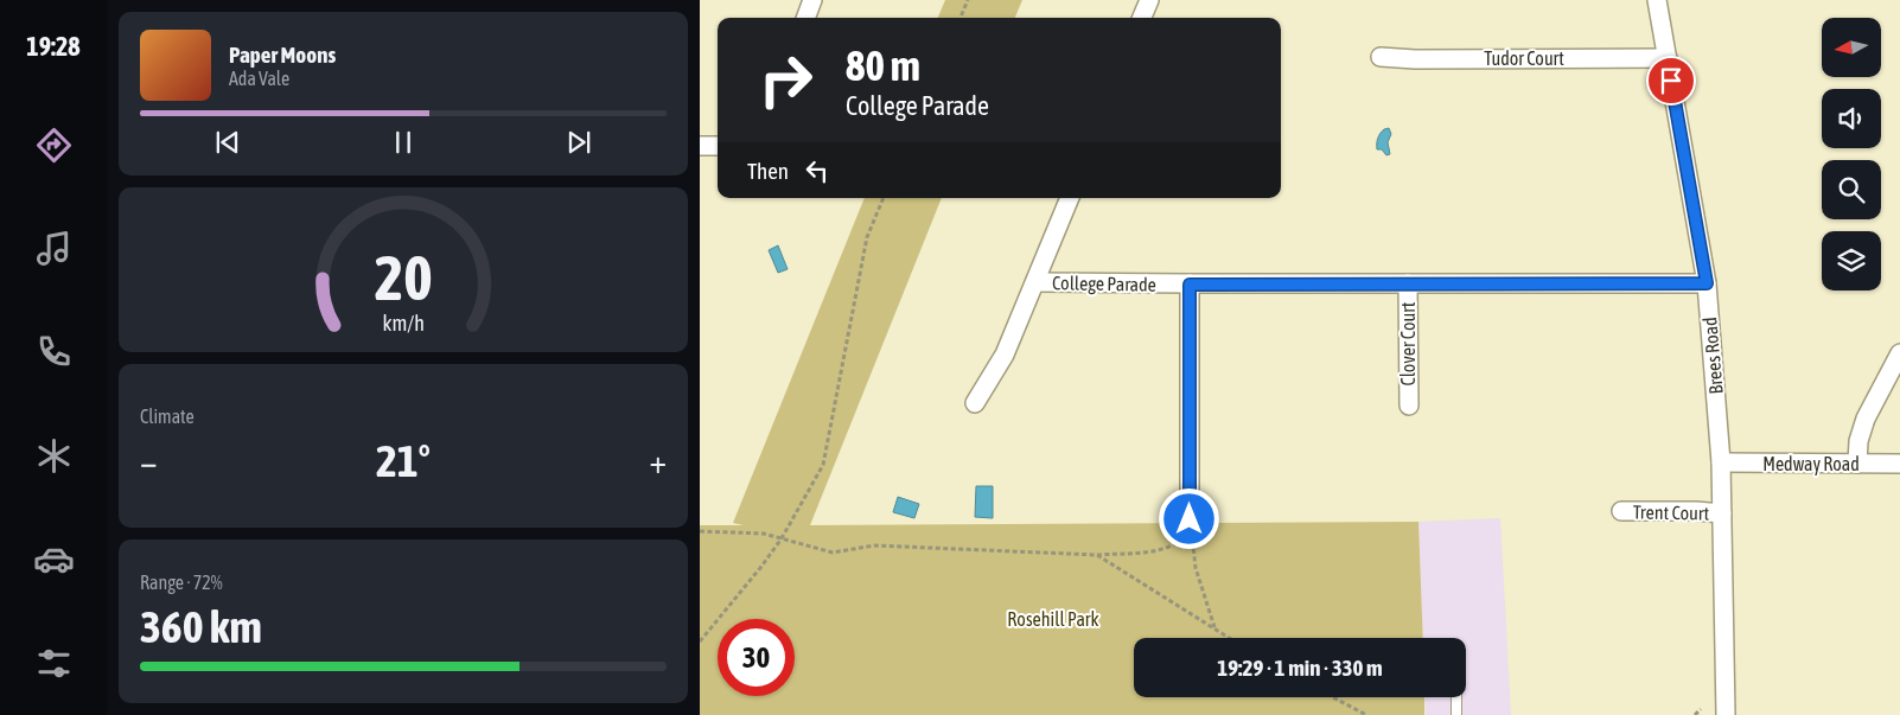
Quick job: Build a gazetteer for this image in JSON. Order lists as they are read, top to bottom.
{
  "streets": {
    "street": [
      "Tudor Court",
      "College Parade",
      "Clover Court",
      "Brees Road",
      "Medway Road",
      "Trent Court"
    ]
  },
  "crossings": [
    ["Tudor Court", "Brees Road"],
    ["College Parade", "Clover Court"],
    ["College Parade", "Brees Road"],
    ["Brees Road", "Medway Road"],
    ["Brees Road", "Trent Court"]
  ],
  "parks": ["Rosehill Park"],
  "north": "left",
  "page": {
    "tabs": "19:28",
    "turn": ["80 m", "College Parade"],
    "song": ["Paper Moons", "Ada Vale"],
    "then": "Then",
    "tile": [
      "Climate",
      ["Range · 72%", "360 km"]
    ],
    "heat": ["−", "21°", "+"],
    "limit": "30",
    "trip": "19:29 · 1 min · 330 m",
    "gauge": ["20", "km/h"]
  }
}
